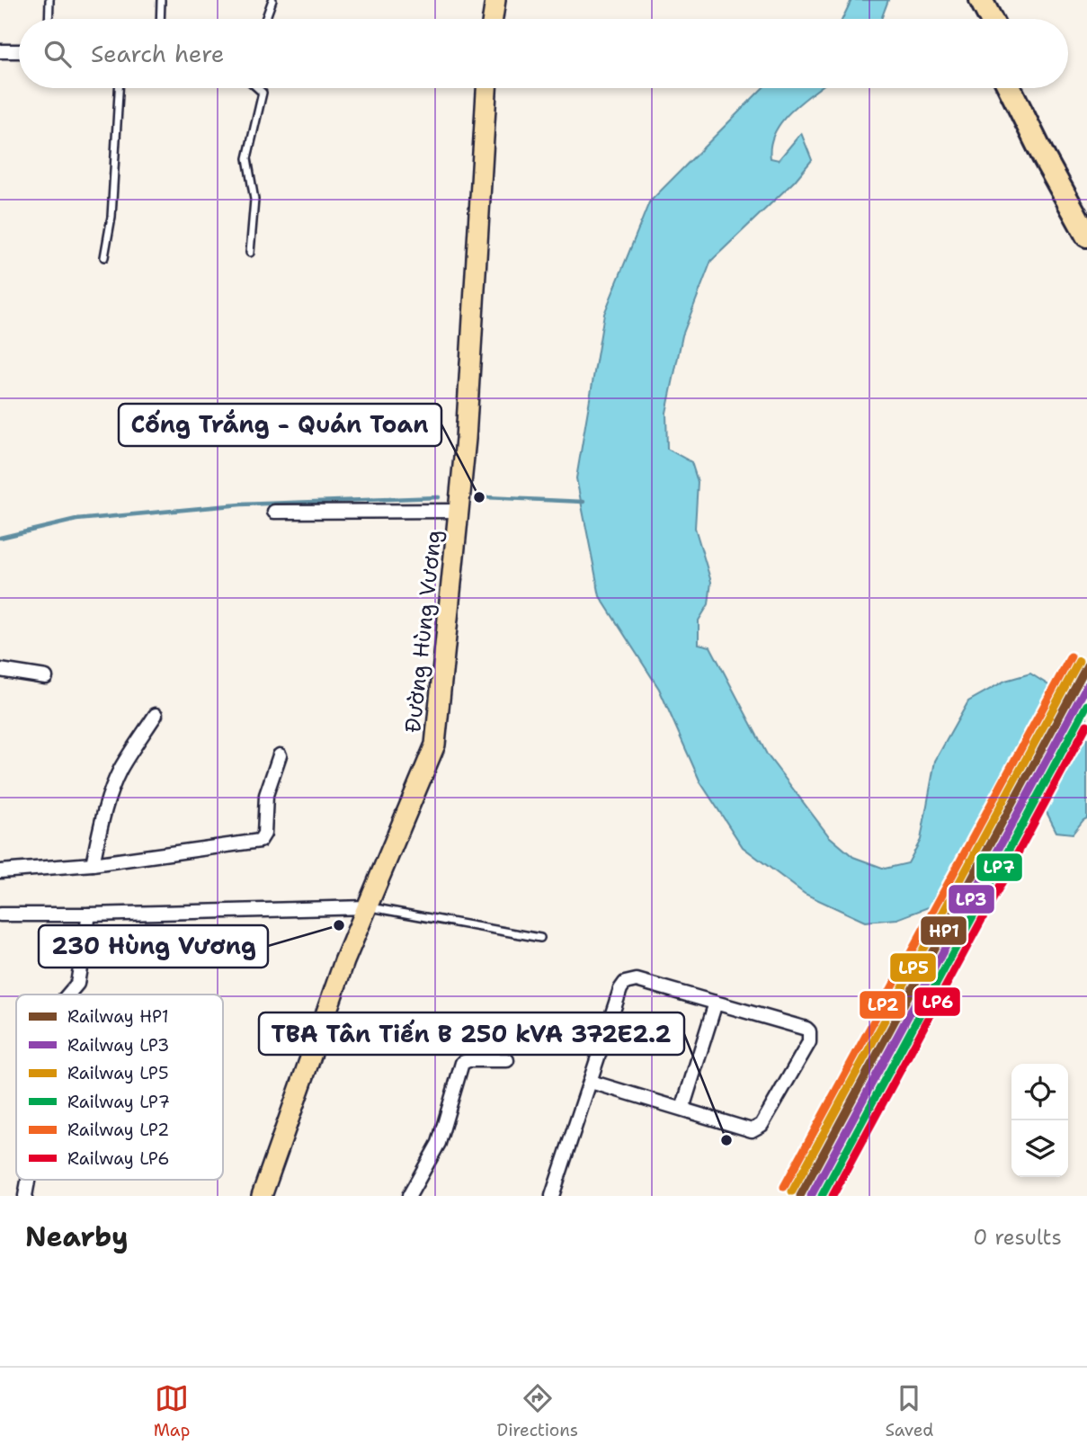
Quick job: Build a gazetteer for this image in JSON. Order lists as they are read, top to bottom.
{
  "streets": {
    "main road": ["Đường Hùng Vương"]
  },
  "places": ["Cống Trắng - Quán Toan", "230 Hùng Vương", "TBA Tân Tiến B 250 kVA 372E2.2"],
  "lines": [
    "rail line LP2",
    "rail line LP5",
    "rail line HP1",
    "rail line LP3",
    "rail line LP7",
    "rail line LP6"
  ],
  "legend": [
    "Railway HP1",
    "Railway LP3",
    "Railway LP5",
    "Railway LP7",
    "Railway LP2",
    "Railway LP6"
  ],
  "page": {
    "search": "Search here",
    "heading": ["Nearby", "0 results"],
    "nav": ["Map", "Directions", "Saved"]
  }
}
